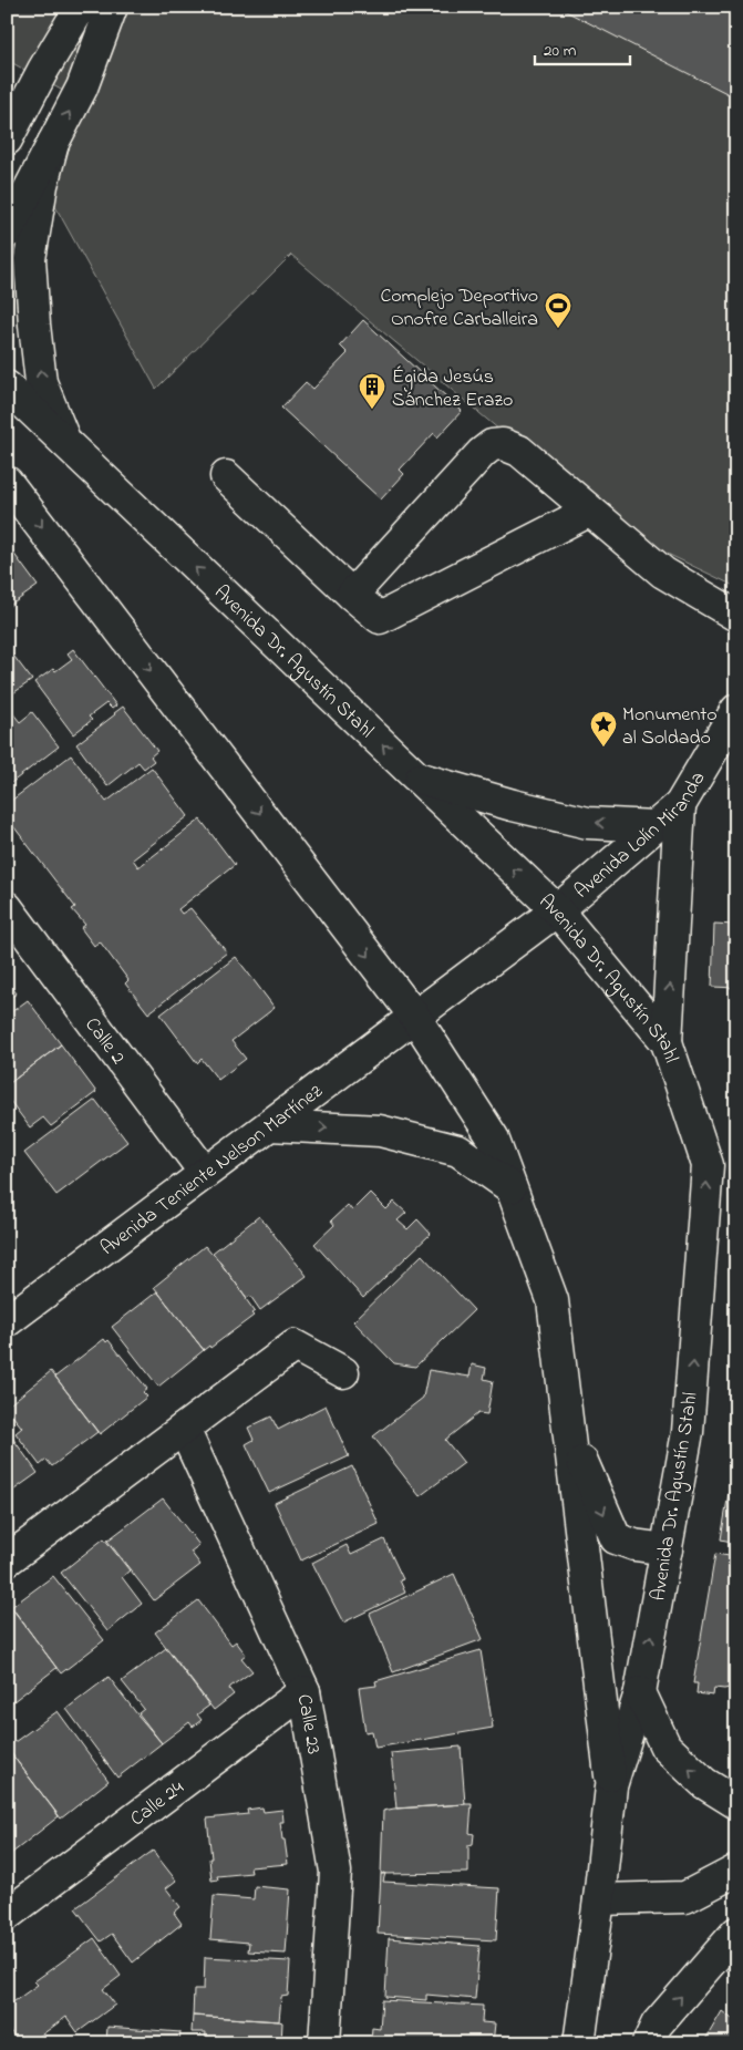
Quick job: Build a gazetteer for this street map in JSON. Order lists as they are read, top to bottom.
{
  "streets": {
    "main road": [
      "Avenida Dr. Agustín Stahl",
      "Avenida Lolín Miranda",
      "Calle 2",
      "Avenida Teniente Nelson Martínez",
      "Calle 23",
      "Calle 24"
    ]
  },
  "crossings": [
    ["Avenida Dr. Agustín Stahl", "Avenida Lolín Miranda"],
    ["Avenida Dr. Agustín Stahl", "Avenida Teniente Nelson Martínez"],
    ["Avenida Lolín Miranda", "Avenida Teniente Nelson Martínez"],
    ["Calle 2", "Avenida Teniente Nelson Martínez"],
    ["Calle 23", "Calle 24"]
  ],
  "places": {
    "sports": ["Complejo Deportivo Onofre Carballeira"],
    "building": ["Égida Jesús Sánchez Erazo"],
    "place": ["Monumento al Soldado"]
  },
  "scale_bar": "20 m"
}
